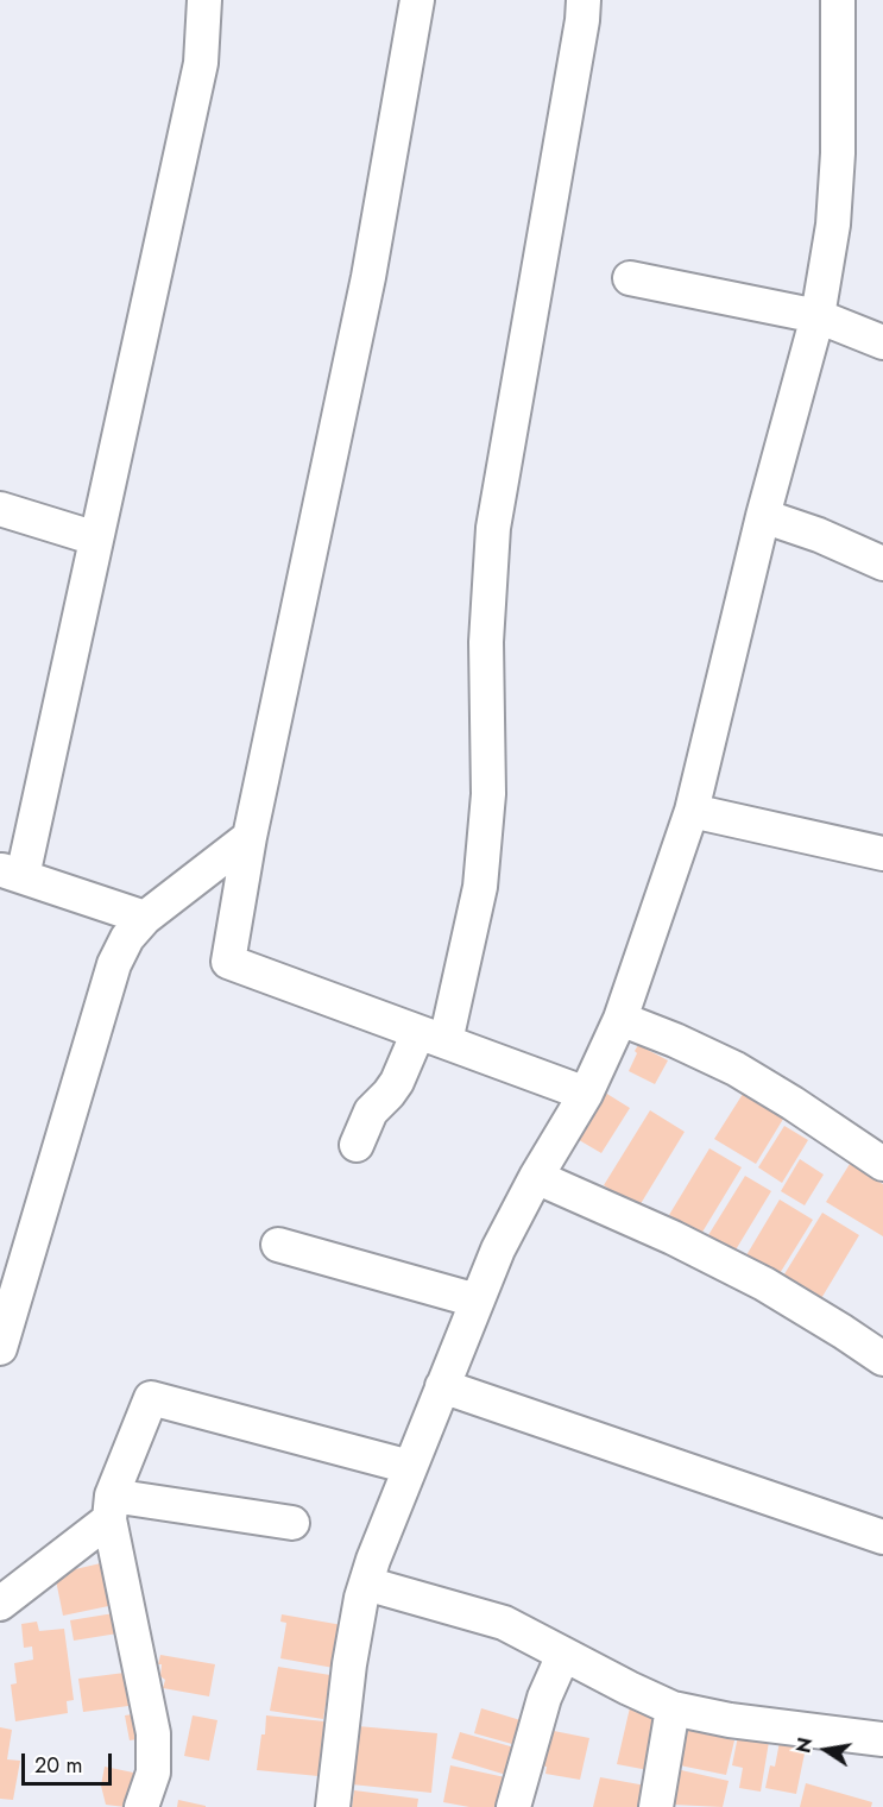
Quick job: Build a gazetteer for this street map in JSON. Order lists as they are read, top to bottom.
{
  "scale_bar": "20 m",
  "north": "left"
}
